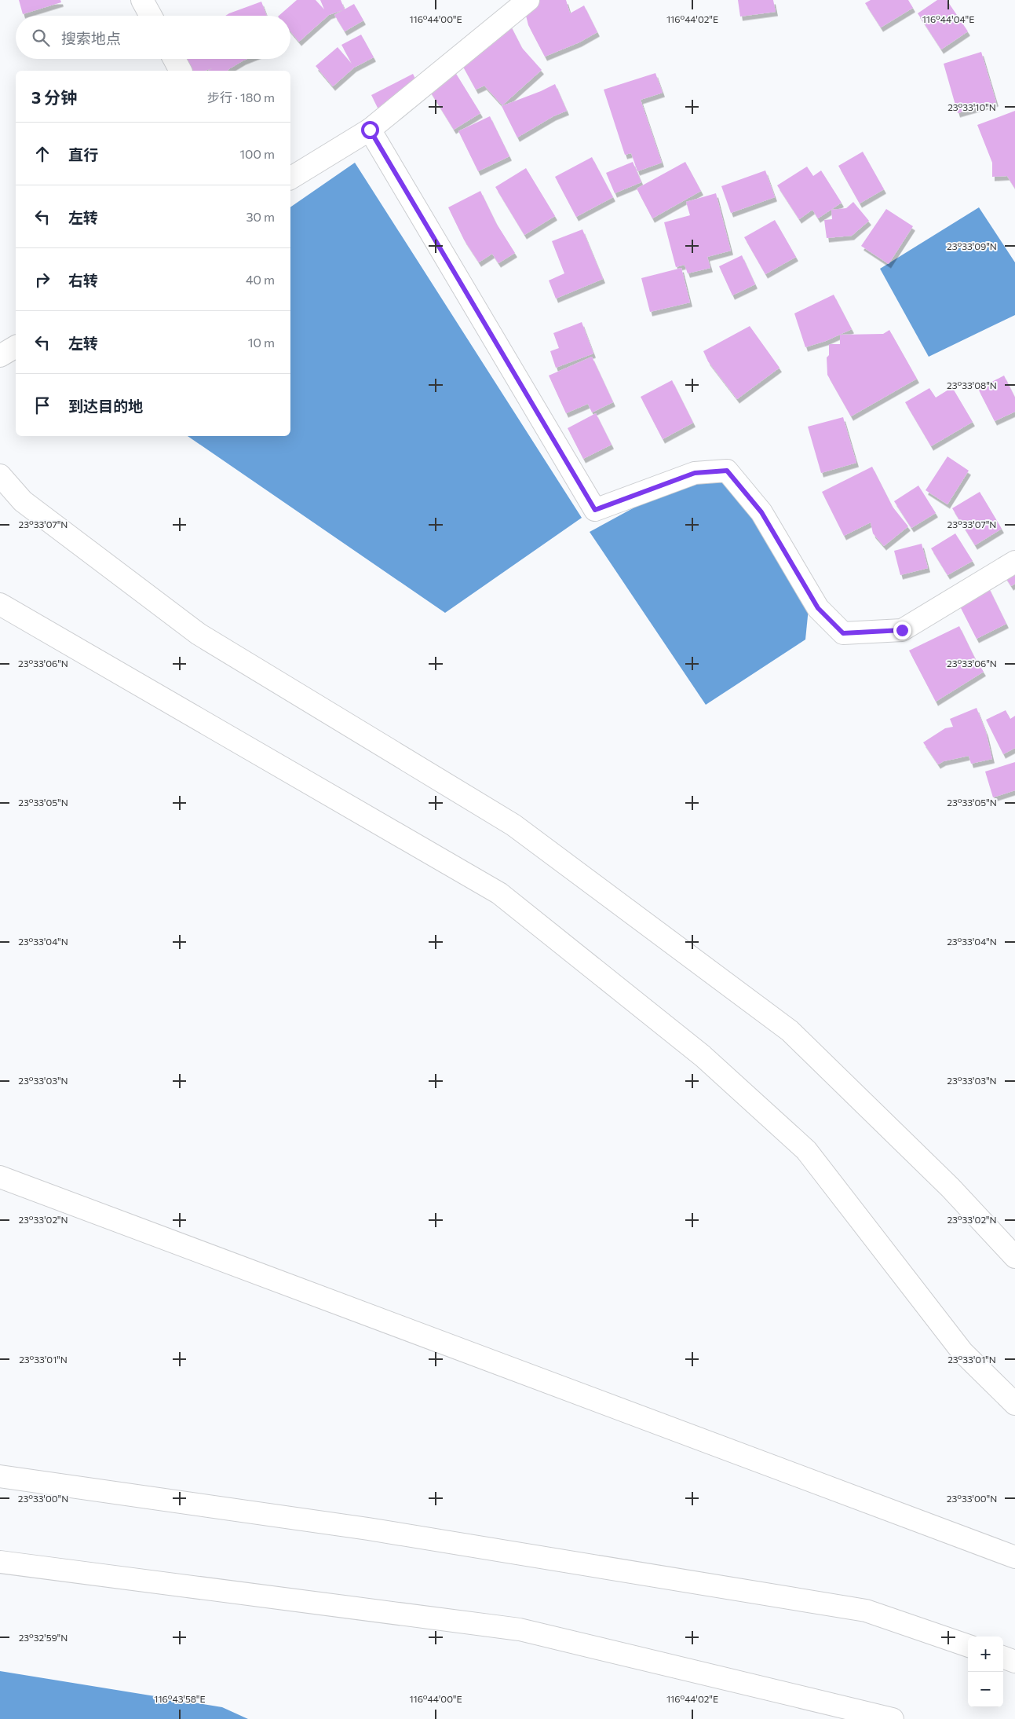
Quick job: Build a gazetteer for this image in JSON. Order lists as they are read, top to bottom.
{
  "page": {
    "search": "搜索地点",
    "heading": ["3 分钟", "步行 · 180 m"],
    "list": [
      ["直行", "100 m"],
      ["左转", "30 m"],
      ["右转", "40 m"],
      ["左转", "10 m"],
      "到达目的地"
    ],
    "map_buttons": ["+", "−"]
  },
  "coordinates": [
    "116°44'00\"E",
    "116°44'02\"E",
    "116°44'04\"E",
    "23°33'10\"N",
    "23°33'09\"N",
    "23°33'08\"N",
    "23°33'07\"N",
    "23°33'06\"N",
    "23°33'05\"N",
    "23°33'04\"N",
    "23°33'03\"N",
    "23°33'02\"N",
    "23°33'01\"N",
    "23°33'00\"N",
    "23°32'59\"N",
    "116°43'58\"E"
  ]
}
